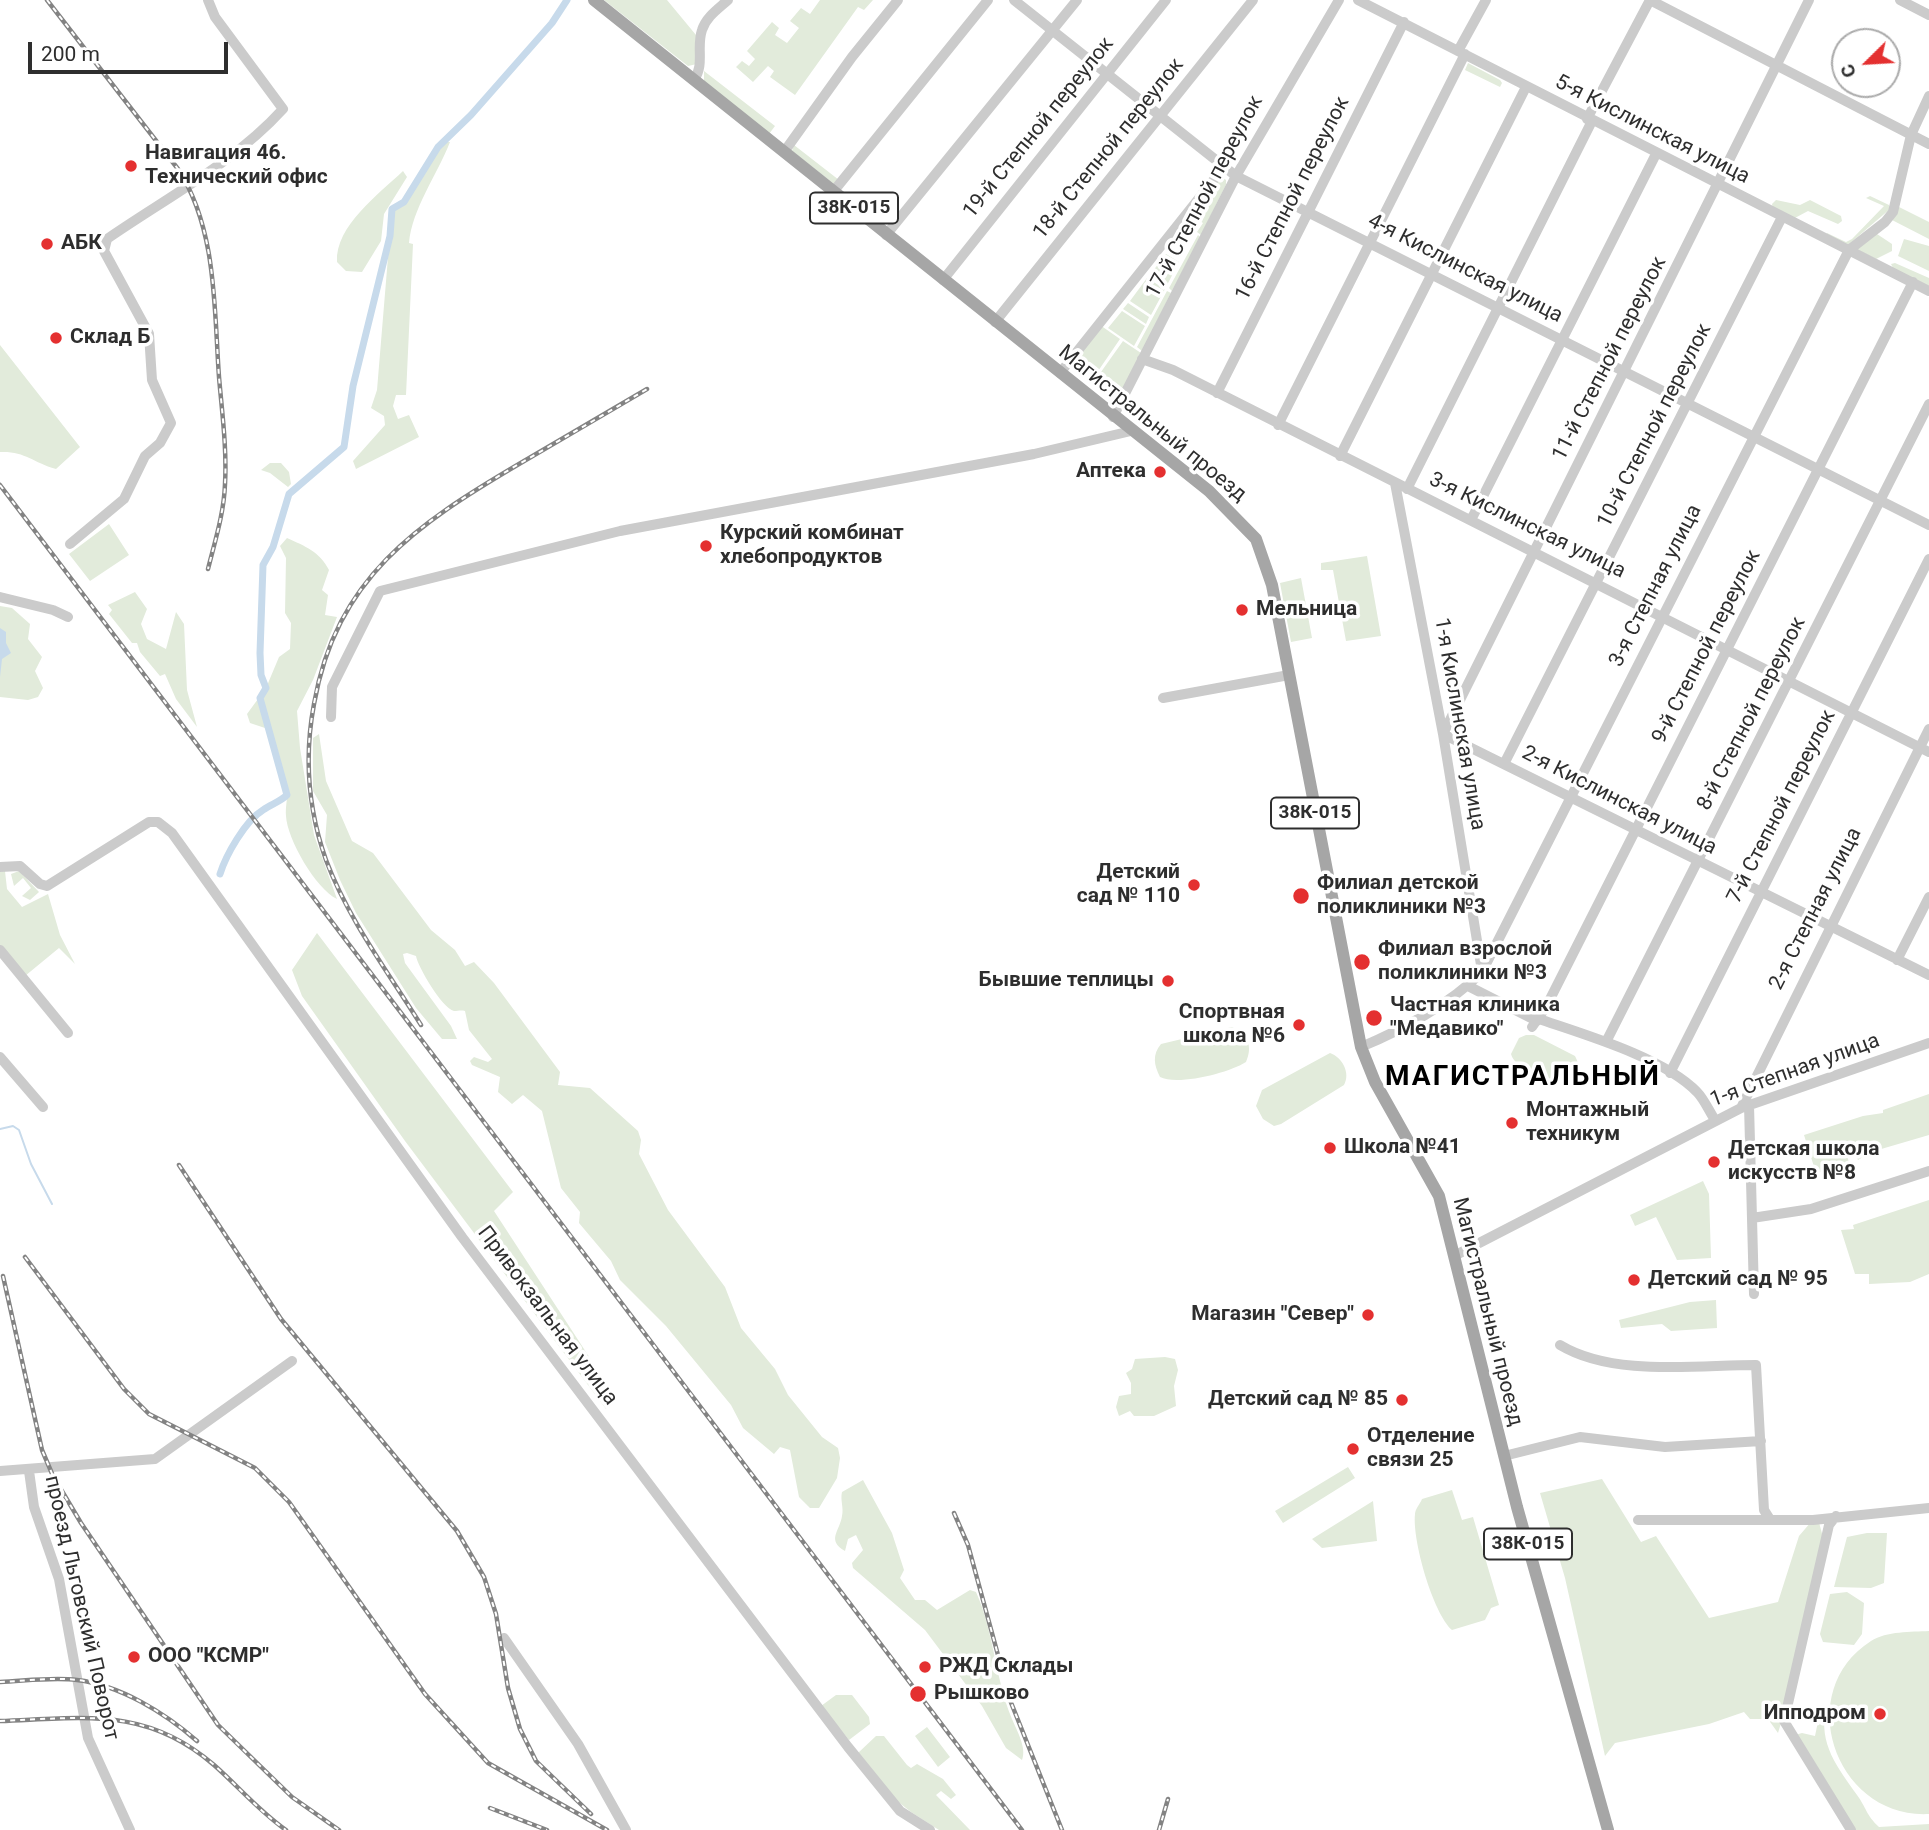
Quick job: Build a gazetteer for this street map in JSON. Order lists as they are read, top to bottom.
{
  "streets": {
    "main road": ["38К-015", "Магистральный проезд"],
    "street": [
      "19-й Степной переулок",
      "5-я Кислинская улица",
      "18-й Степной переулок",
      "17-й Степной переулок",
      "16-й Степной переулок",
      "4-я Кислинская улица",
      "11-й Степной переулок",
      "10-й Степной переулок",
      "3-я Кислинская улица",
      "3-я Степная улица",
      "9-й Степной переулок",
      "8-й Степной переулок",
      "1-я Кислинская улица",
      "2-я Кислинская улица",
      "7-й Степной переулок",
      "2-я Степная улица",
      "1-я Степная улица",
      "Привокзальная улица",
      "проезд Льговский Поворот"
    ]
  },
  "crossings": [
    ["19-й Степной переулок", "4-я Кислинская улица"],
    ["19-й Степной переулок", "Магистральный проезд"],
    ["5-я Кислинская улица", "16-й Степной переулок"],
    ["5-я Кислинская улица", "11-й Степной переулок"],
    ["5-я Кислинская улица", "10-й Степной переулок"],
    ["5-я Кислинская улица", "3-я Степная улица"],
    ["5-я Кислинская улица", "9-й Степной переулок"],
    ["18-й Степной переулок", "4-я Кислинская улица"],
    ["18-й Степной переулок", "Магистральный проезд"],
    ["17-й Степной переулок", "4-я Кислинская улица"],
    ["17-й Степной переулок", "Магистральный проезд"],
    ["17-й Степной переулок", "3-я Кислинская улица"],
    ["16-й Степной переулок", "4-я Кислинская улица"],
    ["16-й Степной переулок", "3-я Кислинская улица"],
    ["4-я Кислинская улица", "11-й Степной переулок"],
    ["4-я Кислинская улица", "10-й Степной переулок"],
    ["4-я Кислинская улица", "3-я Степная улица"],
    ["4-я Кислинская улица", "9-й Степной переулок"],
    ["4-я Кислинская улица", "8-й Степной переулок"],
    ["11-й Степной переулок", "3-я Кислинская улица"],
    ["11-й Степной переулок", "1-я Кислинская улица"],
    ["11-й Степной переулок", "2-я Кислинская улица"],
    ["Магистральный проезд", "3-я Степная улица"],
    ["Магистральный проезд", "1-я Степная улица"],
    ["10-й Степной переулок", "3-я Кислинская улица"],
    ["10-й Степной переулок", "2-я Кислинская улица"],
    ["3-я Кислинская улица", "3-я Степная улица"],
    ["3-я Кислинская улица", "9-й Степной переулок"],
    ["3-я Кислинская улица", "8-й Степной переулок"],
    ["3-я Кислинская улица", "1-я Кислинская улица"],
    ["3-я Кислинская улица", "7-й Степной переулок"],
    ["3-я Кислинская улица", "2-я Степная улица"],
    ["3-я Степная улица", "1-я Кислинская улица"],
    ["3-я Степная улица", "2-я Кислинская улица"],
    ["9-й Степной переулок", "2-я Кислинская улица"],
    ["8-й Степной переулок", "2-я Кислинская улица"],
    ["1-я Кислинская улица", "2-я Кислинская улица"],
    ["2-я Кислинская улица", "7-й Степной переулок"],
    ["2-я Кислинская улица", "2-я Степная улица"],
    ["2-я Степная улица", "1-я Степная улица"]
  ],
  "districts": ["МАГИСТРАЛЬНЫЙ"],
  "places": [
    "Навигация 46. Технический офис",
    "АБК",
    "Склад Б",
    "Аптека",
    "Курский комбинат хлебопродуктов",
    "Мельница",
    "Детский сад № 110",
    "Филиал детской поликлиники №3",
    "Филиал взрослой поликлиники №3",
    "Бывшие теплицы",
    "Частная клиника \"Медавико\"",
    "Спортвная школа №6",
    "Монтажный техникум",
    "Школа №41",
    "Детская школа искусств №8",
    "Детский сад № 95",
    "Магазин \"Север\"",
    "Детский сад № 85",
    "Отделение связи 25",
    "ООО \"КСМР\"",
    "РЖД Склады",
    "Рышково",
    "Ипподром"
  ],
  "scale_bar": "200 m",
  "north": "bottom left"
}
